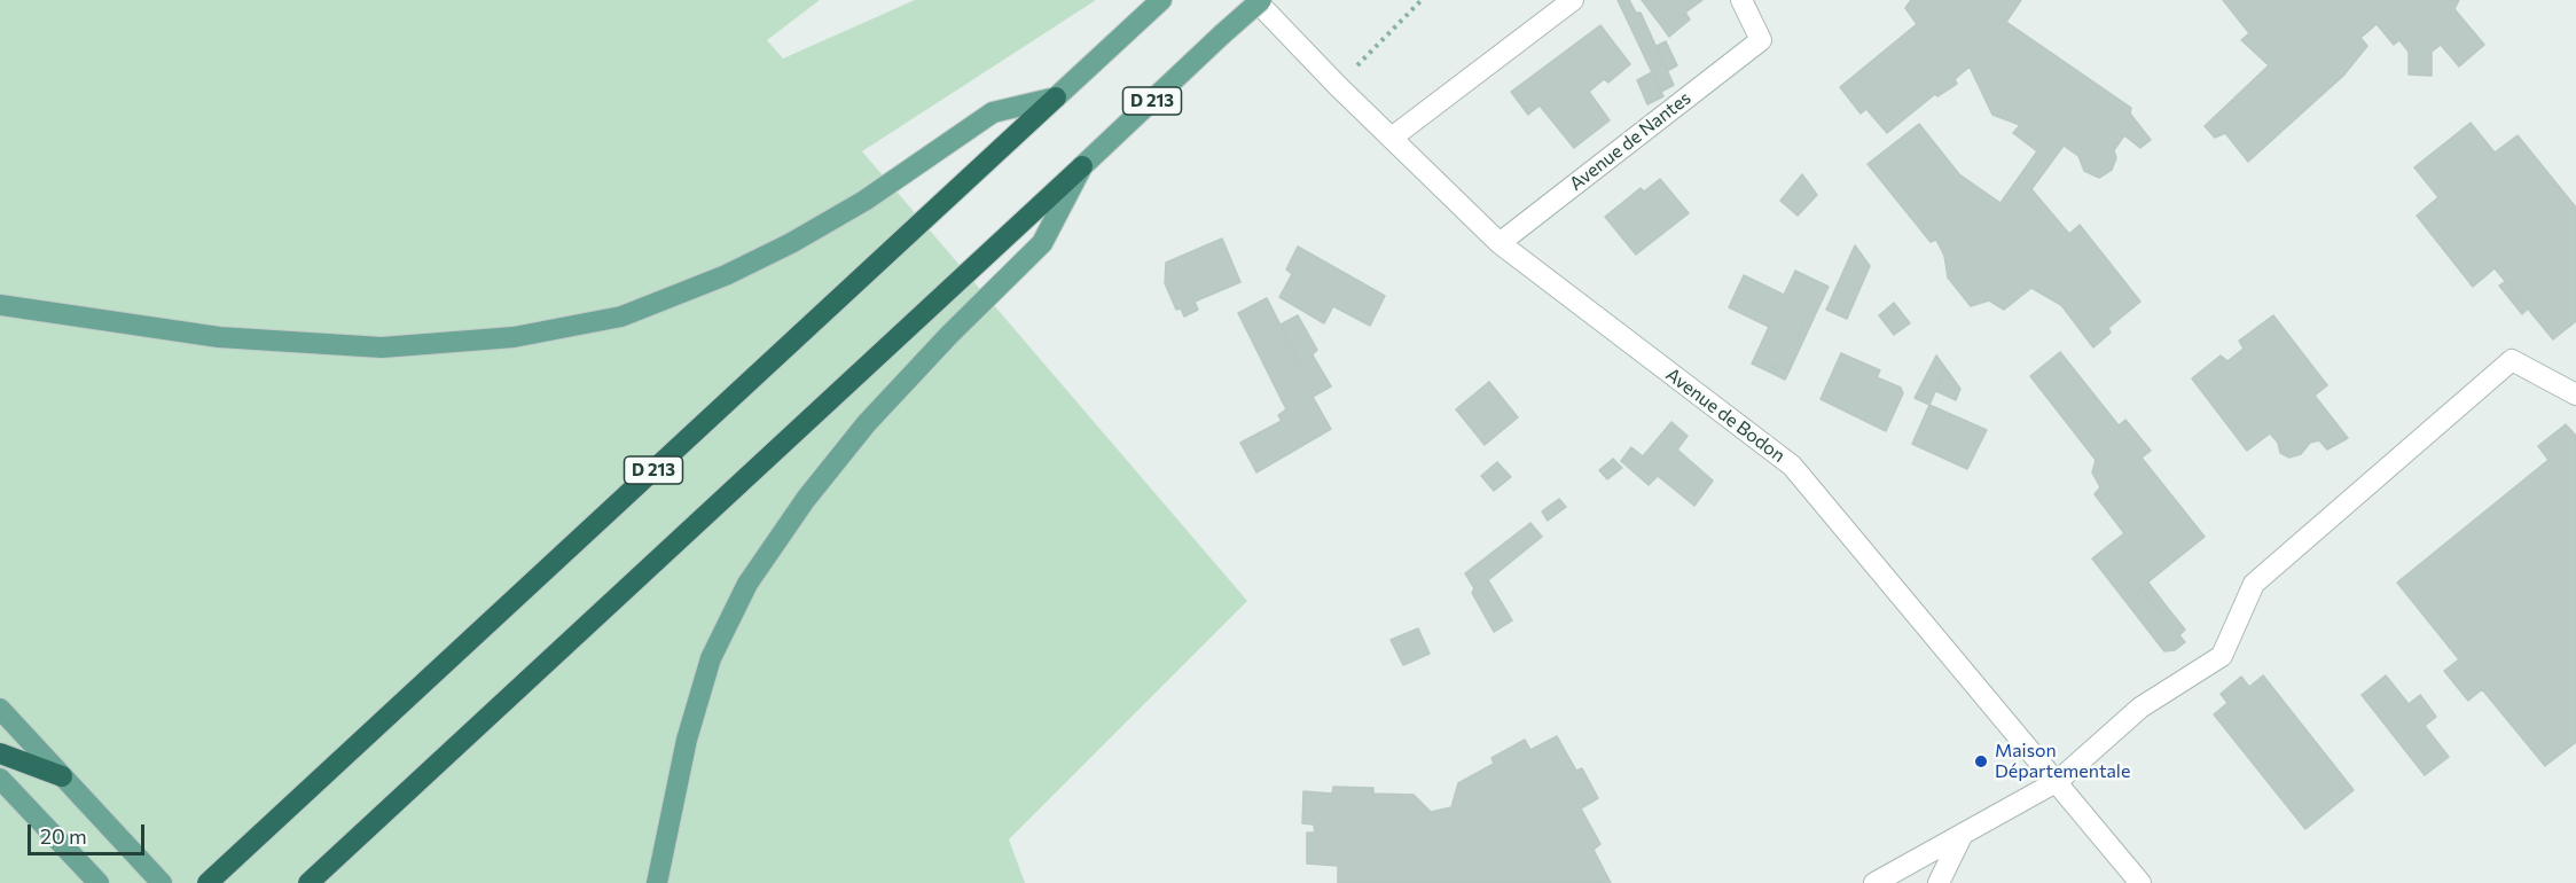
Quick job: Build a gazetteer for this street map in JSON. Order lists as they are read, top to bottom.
{
  "streets": {
    "highway": ["D 213"],
    "street": ["Avenue de Nantes", "Avenue de Bodon"]
  },
  "crossings": [
    ["D 213", "Avenue de Bodon"],
    ["Avenue de Nantes", "Avenue de Bodon"]
  ],
  "places": ["Maison Départementale"],
  "scale_bar": "20 m"
}
